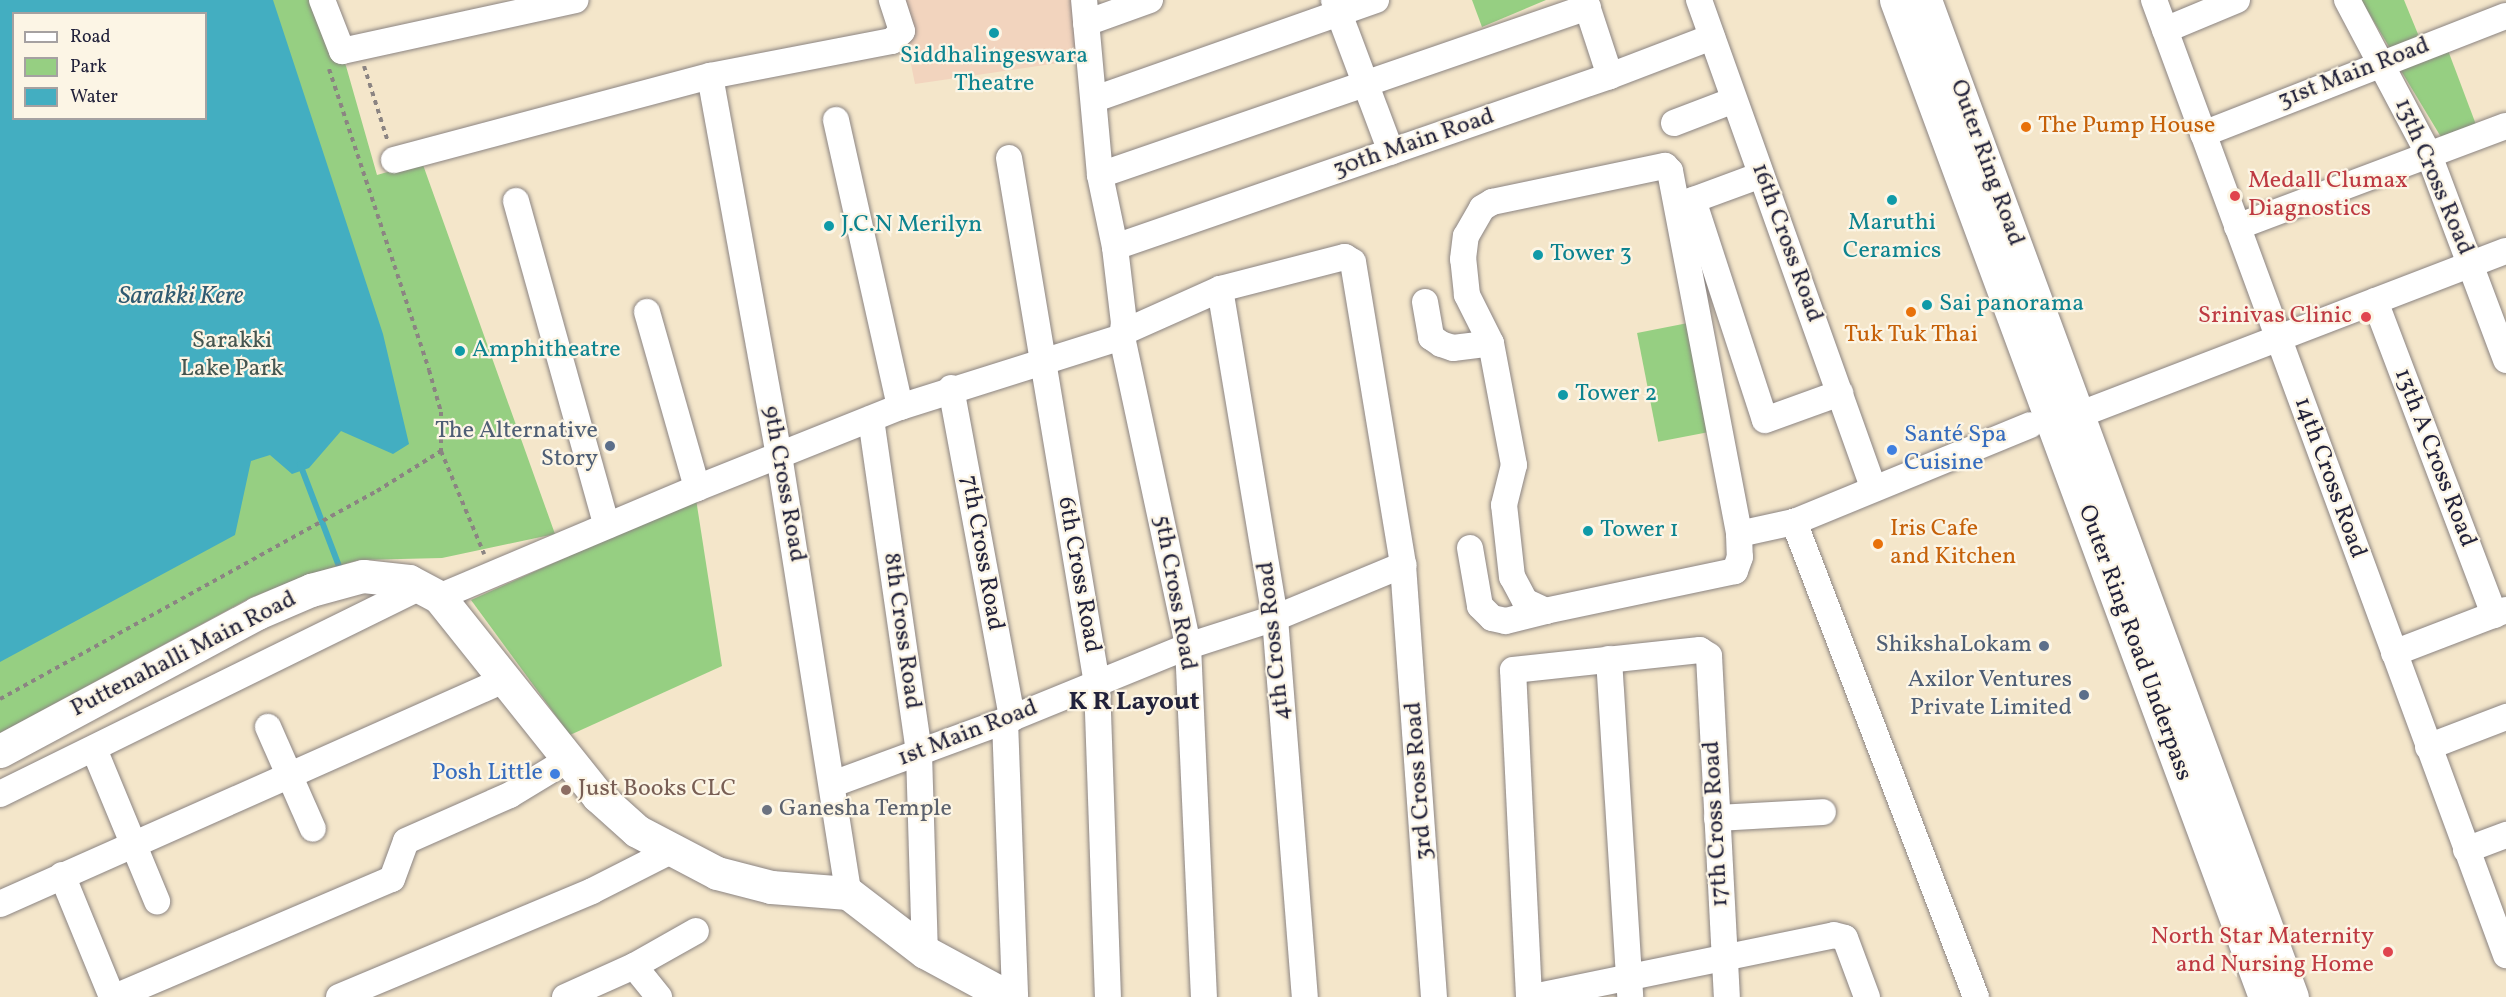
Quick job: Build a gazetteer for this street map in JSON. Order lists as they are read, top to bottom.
{
  "streets": {
    "main road": ["Outer Ring Road", "Outer Ring Road Underpass", "Puttenahalli Main Road"],
    "street": [
      "31st Main Road",
      "30th Main Road",
      "13th Cross Road",
      "16th Cross Road",
      "13th A Cross Road",
      "14th Cross Road",
      "9th Cross Road",
      "7th Cross Road",
      "6th Cross Road",
      "5th Cross Road",
      "8th Cross Road",
      "4th Cross Road",
      "1st Main Road",
      "3rd Cross Road",
      "17th Cross Road"
    ]
  },
  "crossings": [
    ["31st Main Road", "13th Cross Road"],
    ["31st Main Road", "14th Cross Road"],
    ["30th Main Road", "16th Cross Road"],
    ["30th Main Road", "5th Cross Road"],
    ["Outer Ring Road", "Outer Ring Road Underpass"],
    ["9th Cross Road", "1st Main Road"],
    ["7th Cross Road", "1st Main Road"],
    ["6th Cross Road", "1st Main Road"],
    ["5th Cross Road", "1st Main Road"],
    ["8th Cross Road", "1st Main Road"],
    ["4th Cross Road", "1st Main Road"],
    ["4th Cross Road", "3rd Cross Road"],
    ["1st Main Road", "3rd Cross Road"]
  ],
  "districts": ["K R Layout"],
  "water": ["Sarakki Kere"],
  "parks": ["Sarakki Lake Park"],
  "places": [
    "Siddhalingeswara Theatre",
    "The Pump House",
    "Medall Clumax Diagnostics",
    "Maruthi Ceramics",
    "J.C.N Merilyn",
    "Tower 3",
    "Sai panorama",
    "Tuk Tuk Thai",
    "Srinivas Clinic",
    "Amphitheatre",
    "Tower 2",
    "The Alternative Story",
    "Santé Spa Cuisine",
    "Tower 1",
    "Iris Cafe and Kitchen",
    "ShikshaLokam",
    "Axilor Ventures Private Limited",
    "Posh Little",
    "Just Books CLC",
    "Ganesha Temple",
    "North Star Maternity and Nursing Home"
  ],
  "legend": ["Road", "Park", "Water"]
}
